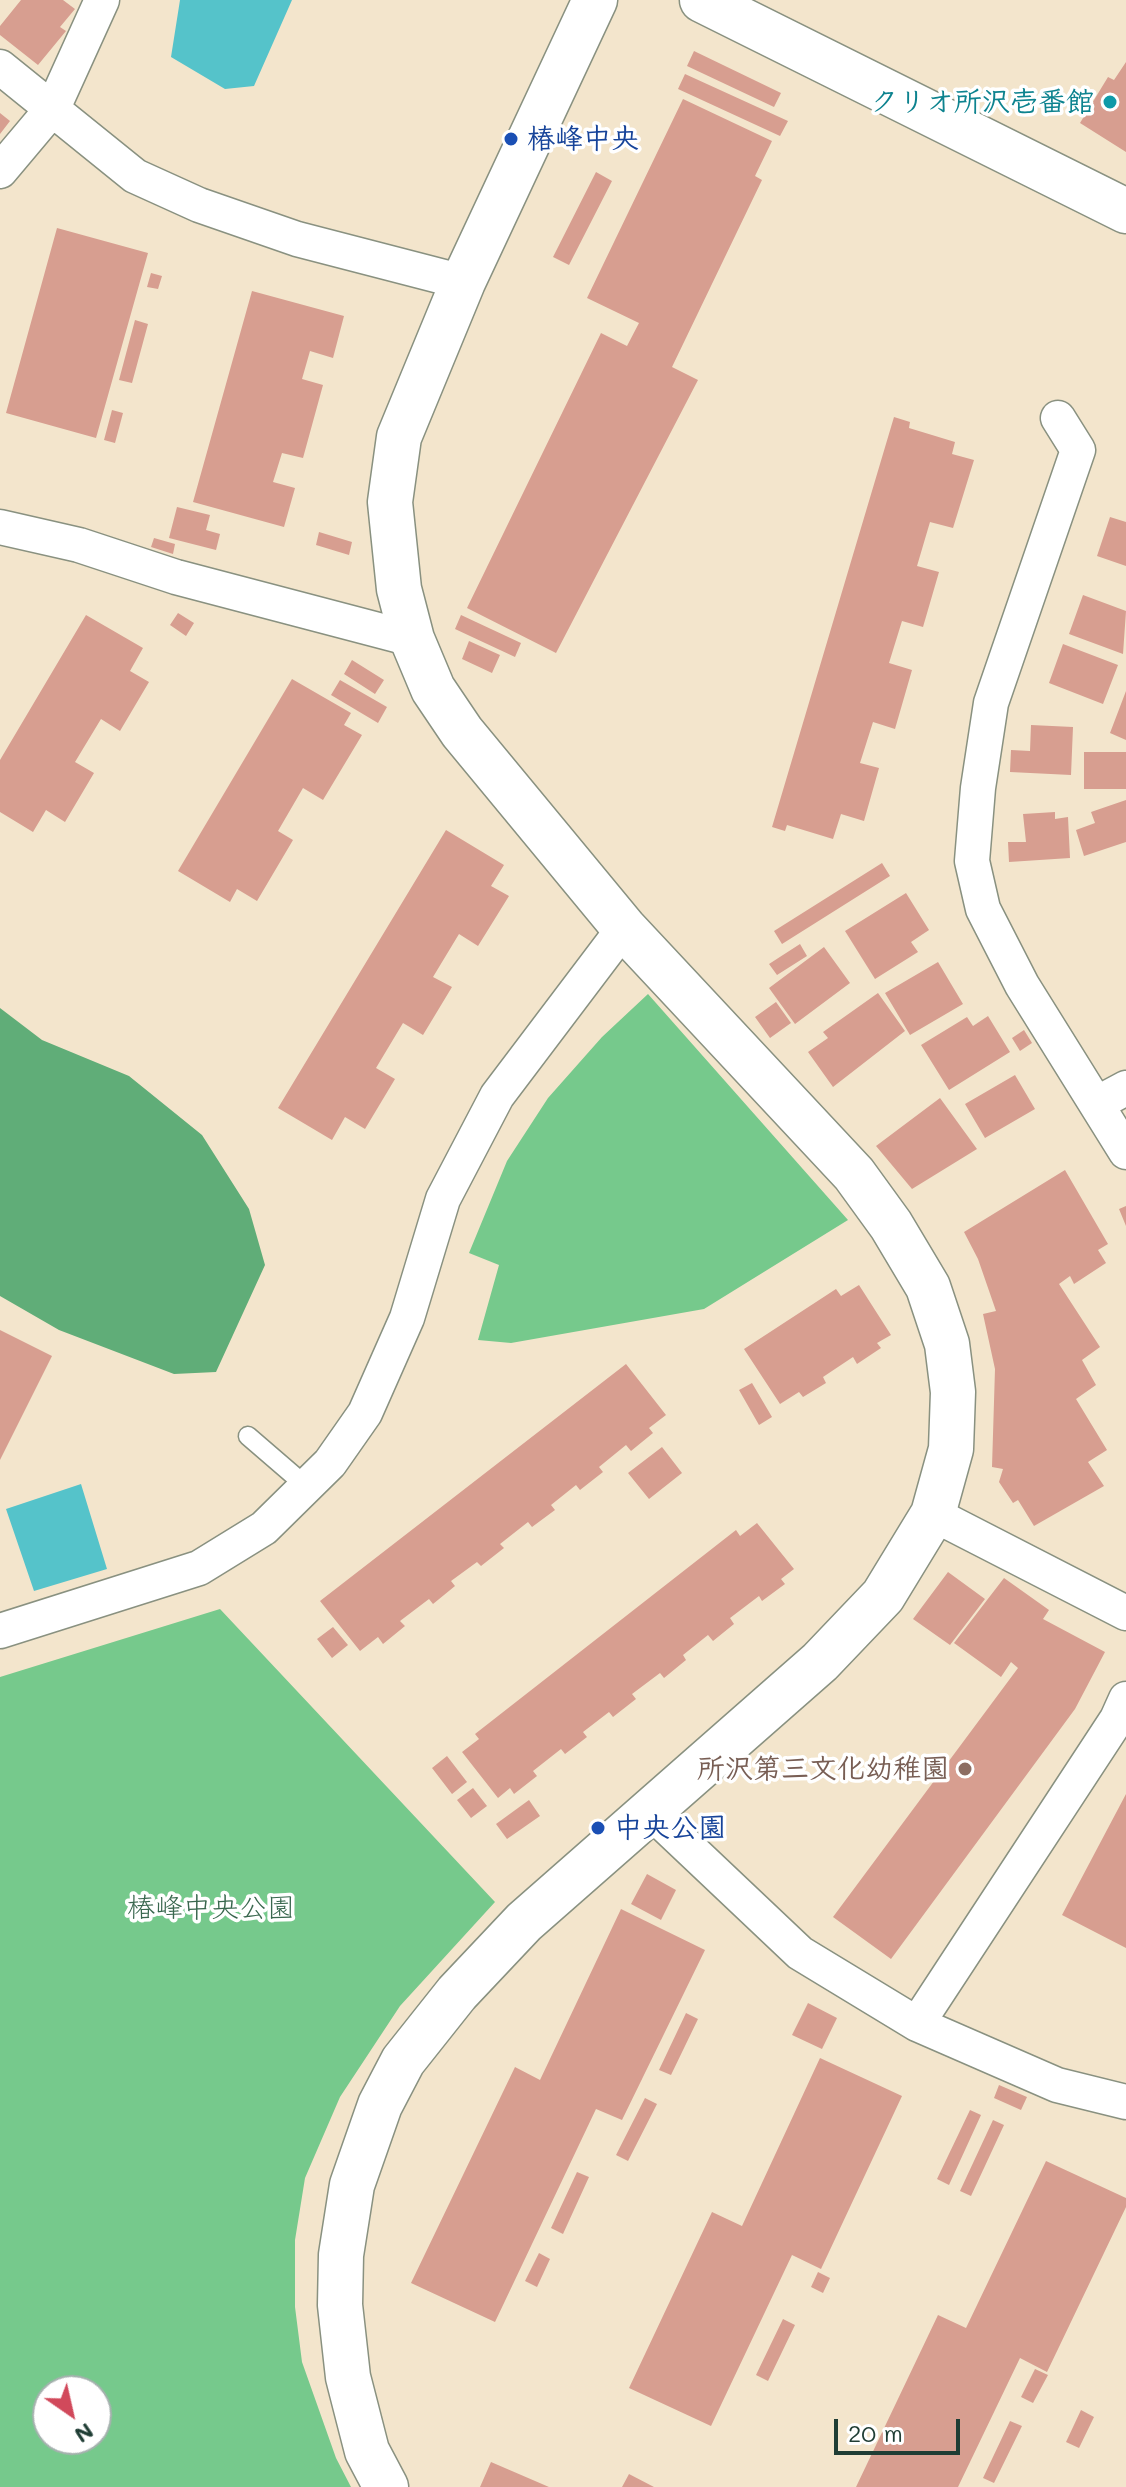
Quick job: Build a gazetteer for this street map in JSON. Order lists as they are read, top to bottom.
{
  "parks": ["椿峰中央公園"],
  "places": [
    "クリオ所沢壱番館",
    "椿峰中央",
    "所沢第三文化幼稚園",
    "中央公園"
  ],
  "scale_bar": "20 m",
  "north": "bottom right"
}
